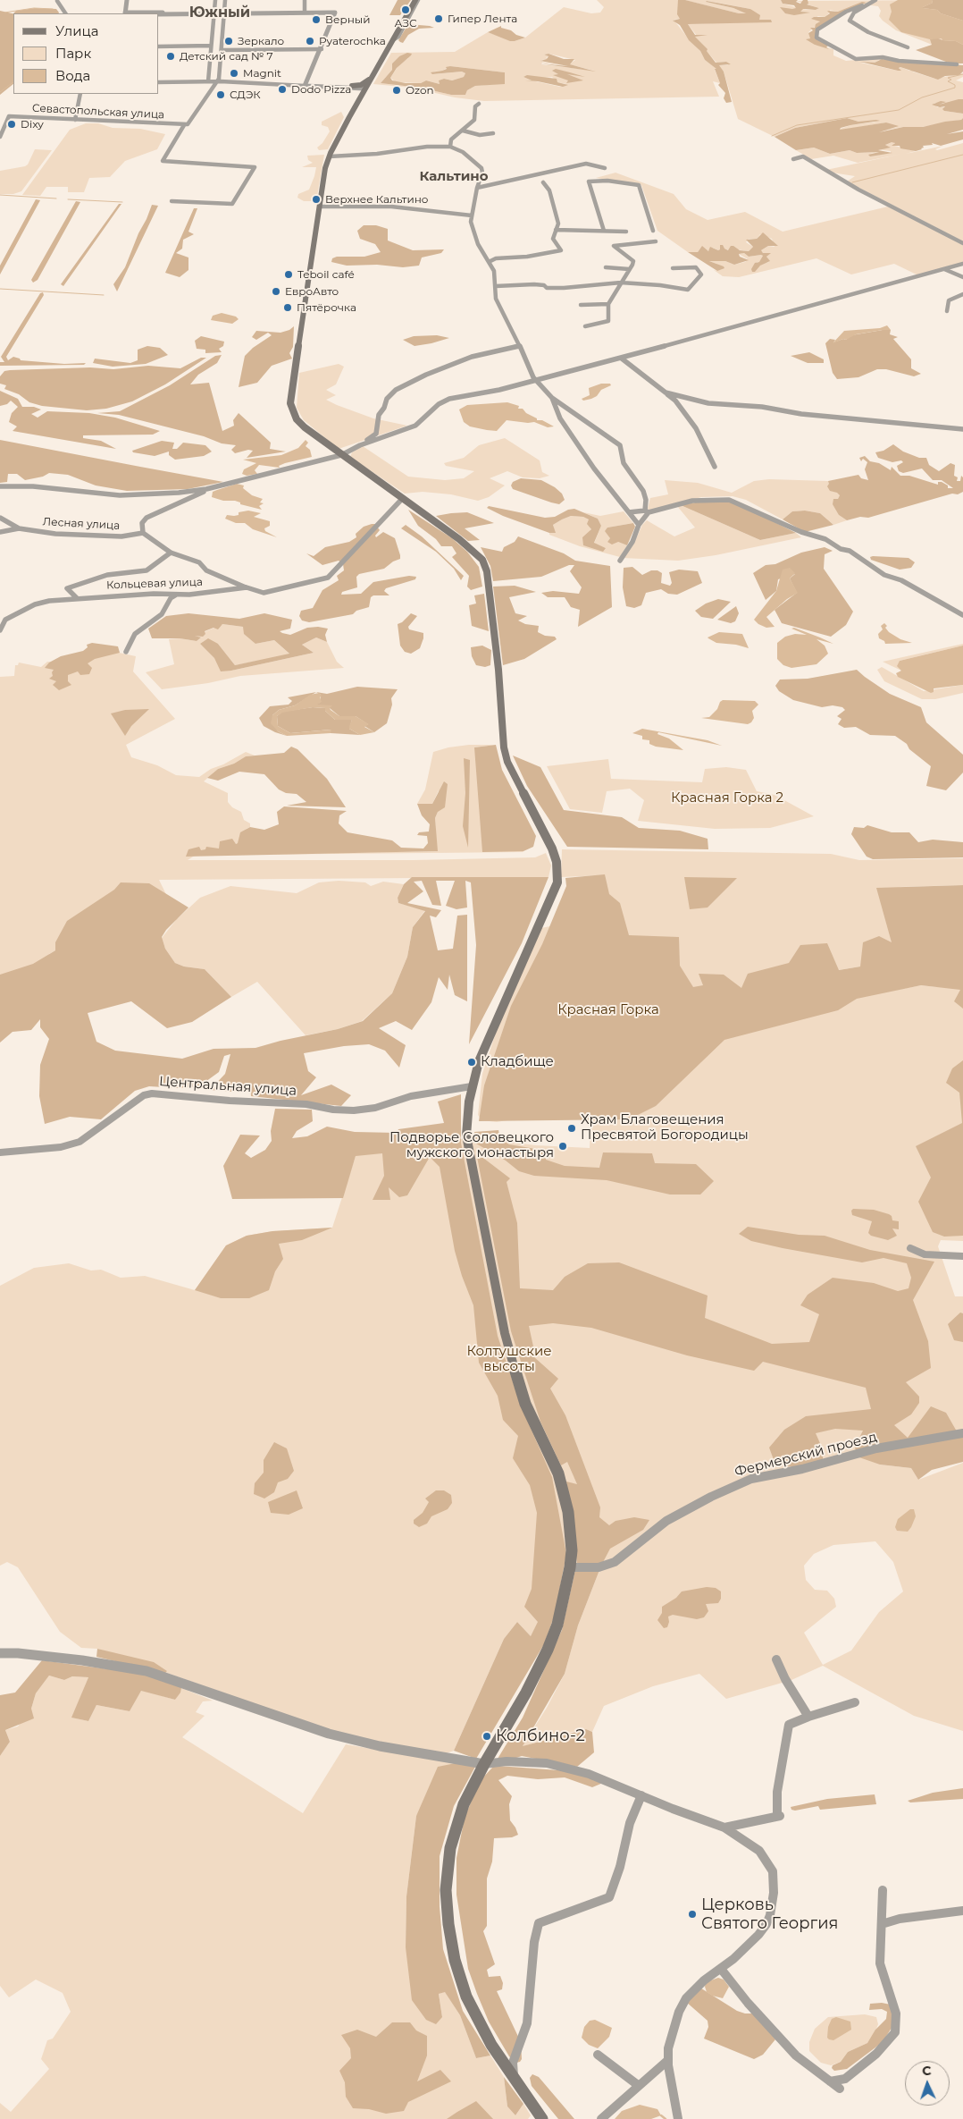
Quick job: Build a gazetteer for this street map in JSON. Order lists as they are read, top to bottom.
{
  "streets": {
    "street": [
      "Севастопольская улица",
      "Лесная улица",
      "Кольцевая улица",
      "Центральная улица",
      "Фермерский проезд"
    ]
  },
  "districts": ["Южный", "Кальтино"],
  "parks": ["Красная Горка 2", "Красная Горка", "Колтушские высоты"],
  "places": [
    "АЗС",
    "Гипер Лента",
    "Верный",
    "Зеркало",
    "Pyaterochka",
    "Детский сад № 7",
    "Magnit",
    "Dodo Pizza",
    "Ozon",
    "СДЭК",
    "Dixy",
    "Верхнее Кальтино",
    "Teboil café",
    "ЕвроАвто",
    "Пятёрочка",
    "Кладбище",
    "Храм Благовещения Пресвятой Богородицы",
    "Подворье Соловецкого мужского монастыря",
    "Колбино-2",
    "Церковь Святого Георгия"
  ],
  "legend": ["Улица", "Парк", "Вода"],
  "north": "top"
}
